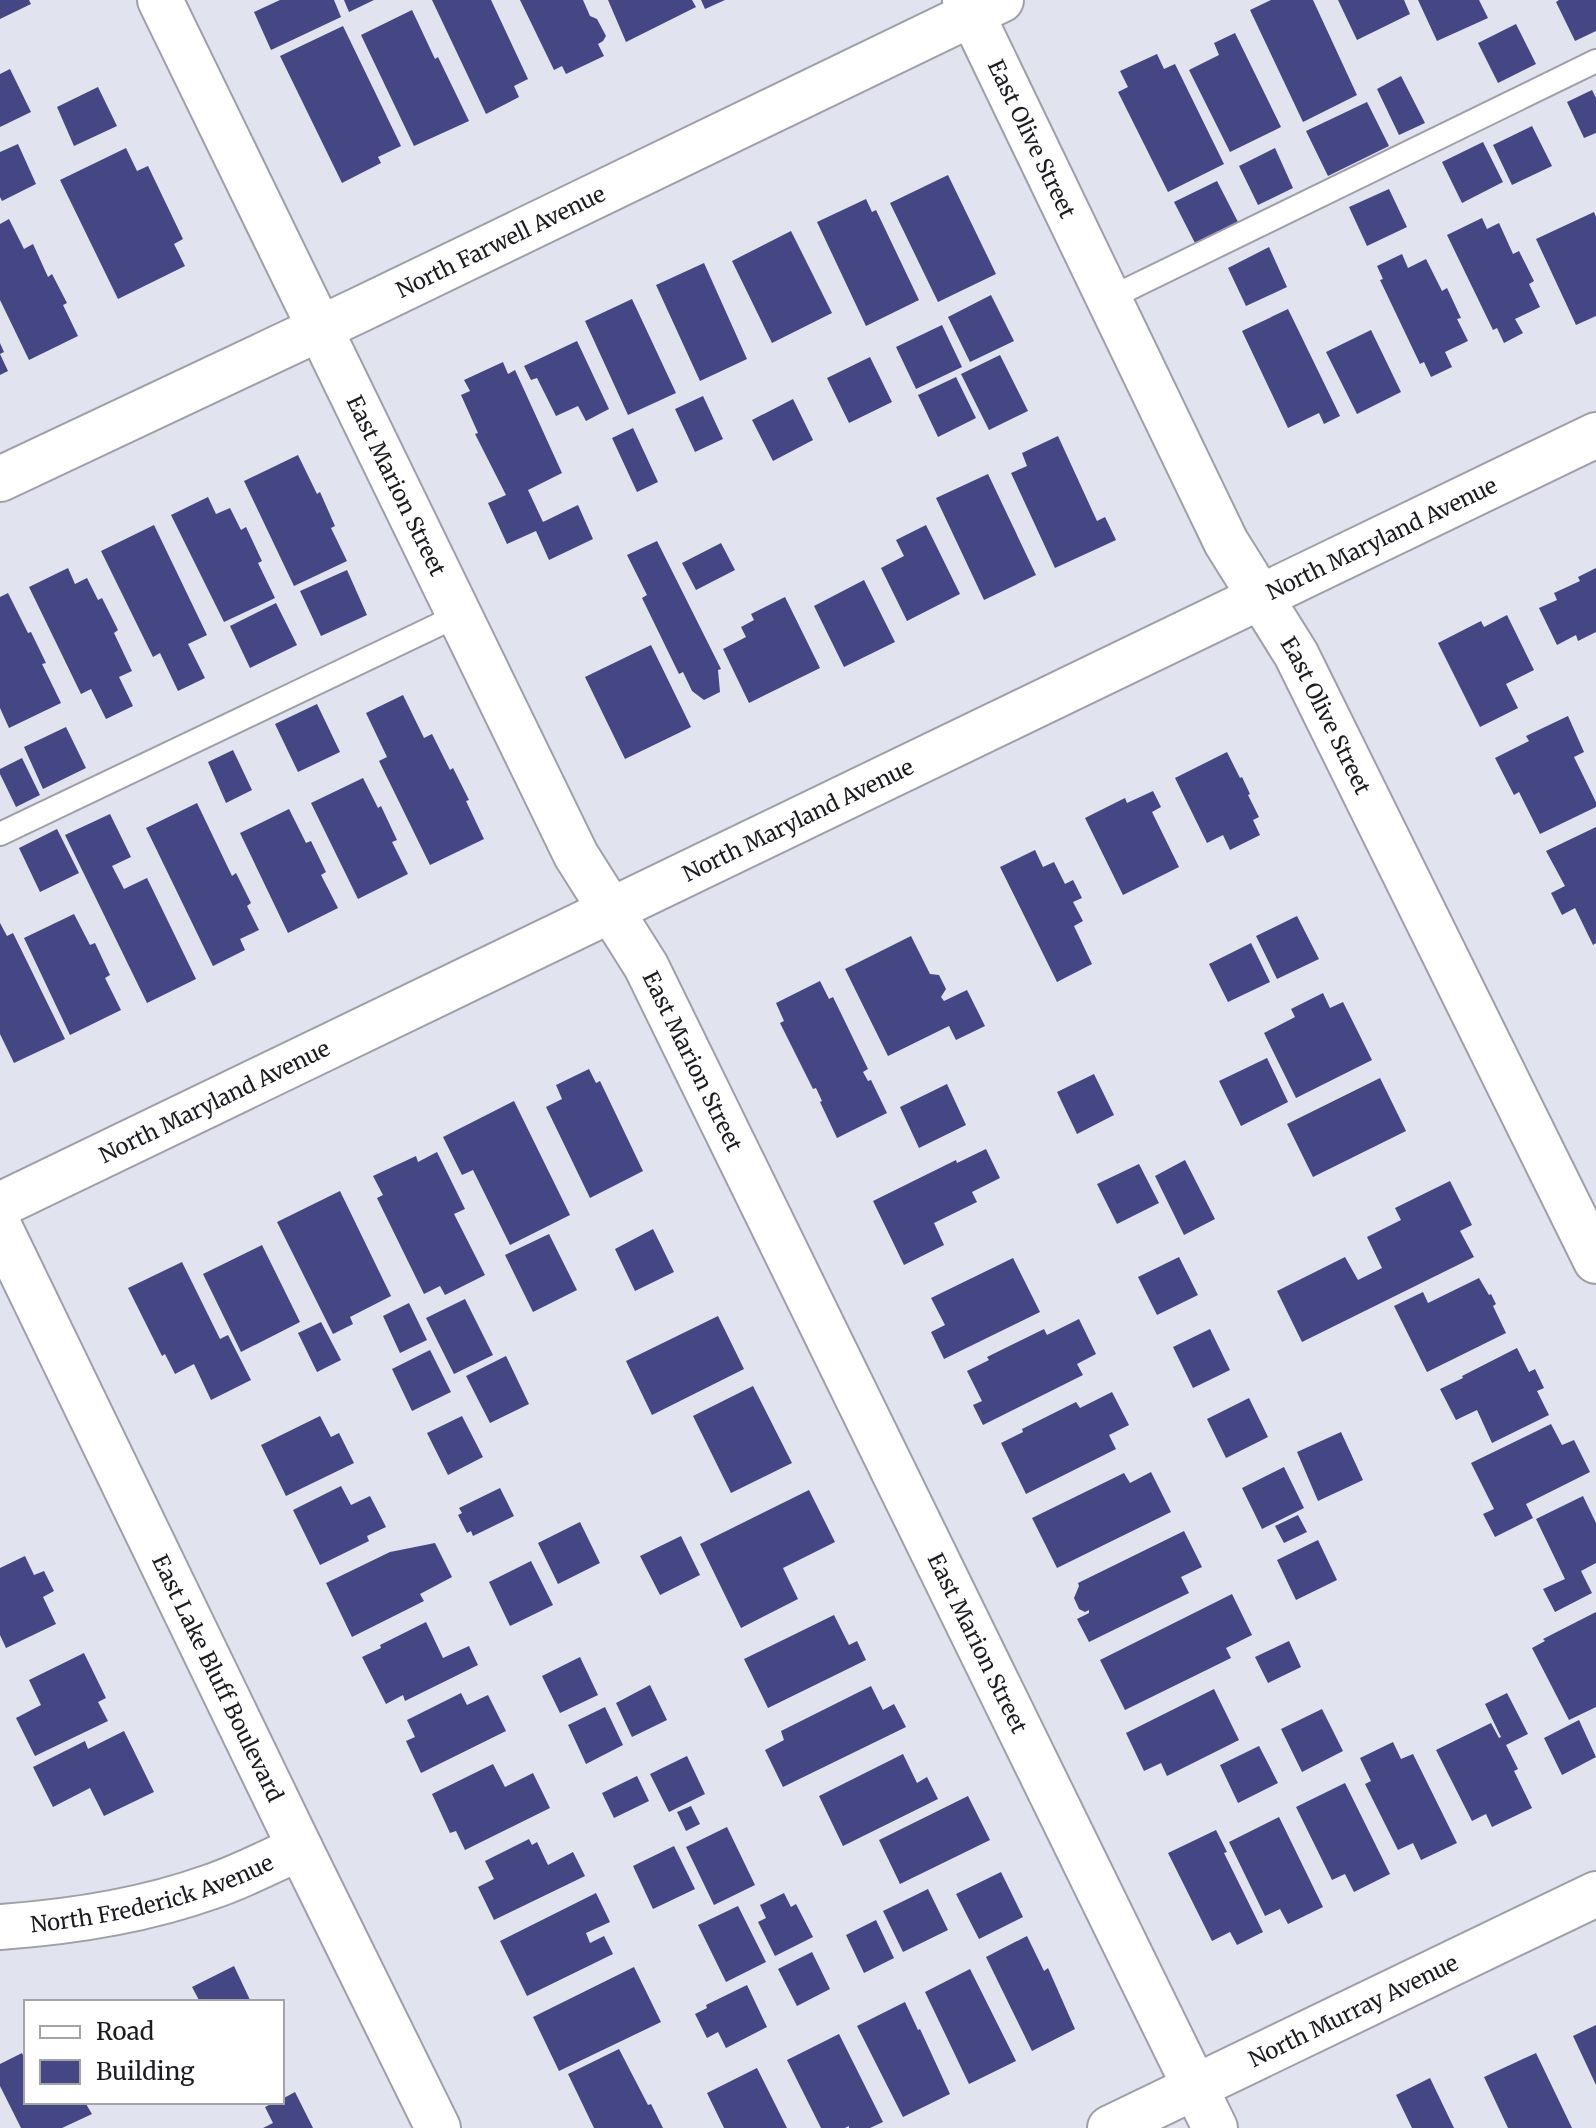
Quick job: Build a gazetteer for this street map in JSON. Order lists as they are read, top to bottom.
{
  "streets": {
    "street": [
      "East Olive Street",
      "North Farwell Avenue",
      "East Marion Street",
      "North Maryland Avenue",
      "East Lake Bluff Boulevard",
      "North Frederick Avenue",
      "North Murray Avenue"
    ]
  },
  "crossings": [
    ["East Olive Street", "North Farwell Avenue"],
    ["East Olive Street", "North Maryland Avenue"],
    ["North Farwell Avenue", "East Marion Street"],
    ["East Marion Street", "North Maryland Avenue"],
    ["East Marion Street", "North Murray Avenue"],
    ["East Lake Bluff Boulevard", "North Frederick Avenue"]
  ],
  "legend": ["Road", "Building"]
}
